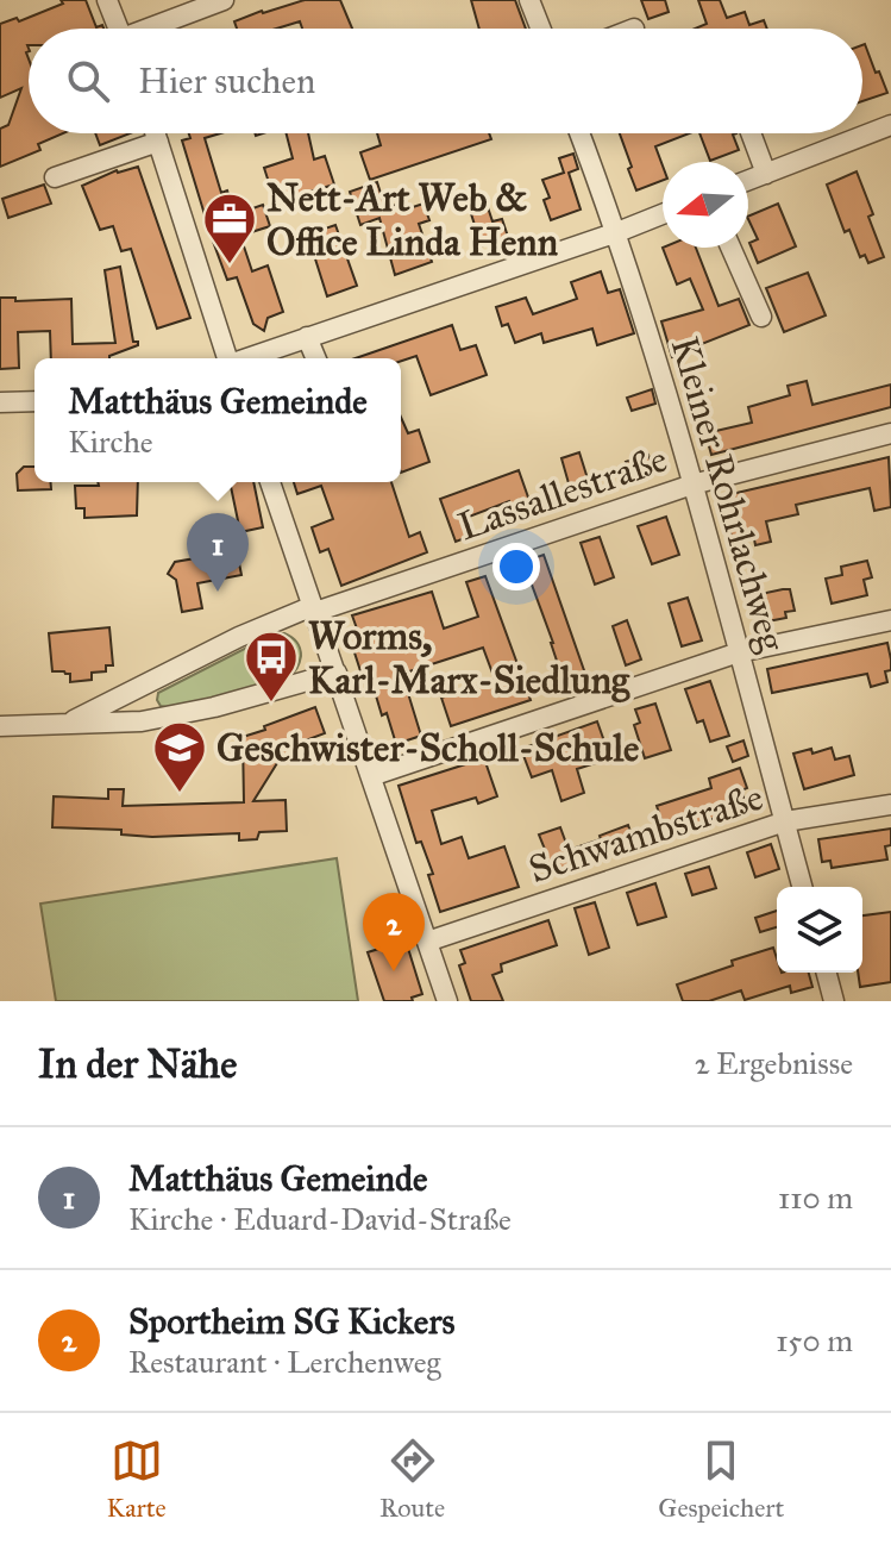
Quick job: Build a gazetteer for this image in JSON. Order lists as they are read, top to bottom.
{
  "streets": {
    "street": ["Lassallestraße", "Kleiner Rohrlachweg", "Schwambstraße"]
  },
  "crossings": [
    ["Lassallestraße", "Kleiner Rohrlachweg"],
    ["Kleiner Rohrlachweg", "Schwambstraße"]
  ],
  "places": {
    "office": ["Nett-Art Web & Office Linda Henn"],
    "bus stop": ["Worms, Karl-Marx-Siedlung"],
    "school or university": ["Geschwister-Scholl-Schule"]
  },
  "north": "left",
  "page": {
    "search": "Hier suchen",
    "popup": ["Matthäus Gemeinde", "Kirche"],
    "pins": ["1", "2"],
    "heading": ["In der Nähe", "2 Ergebnisse"],
    "list": [
      {
        "mark": "1",
        "name": "Matthäus Gemeinde",
        "note": "Kirche · Eduard-David-Straße",
        "value": "110 m"
      },
      {
        "mark": "2",
        "name": "Sportheim SG Kickers",
        "note": "Restaurant · Lerchenweg",
        "value": "150 m"
      }
    ],
    "nav": ["Karte", "Route", "Gespeichert"]
  }
}
